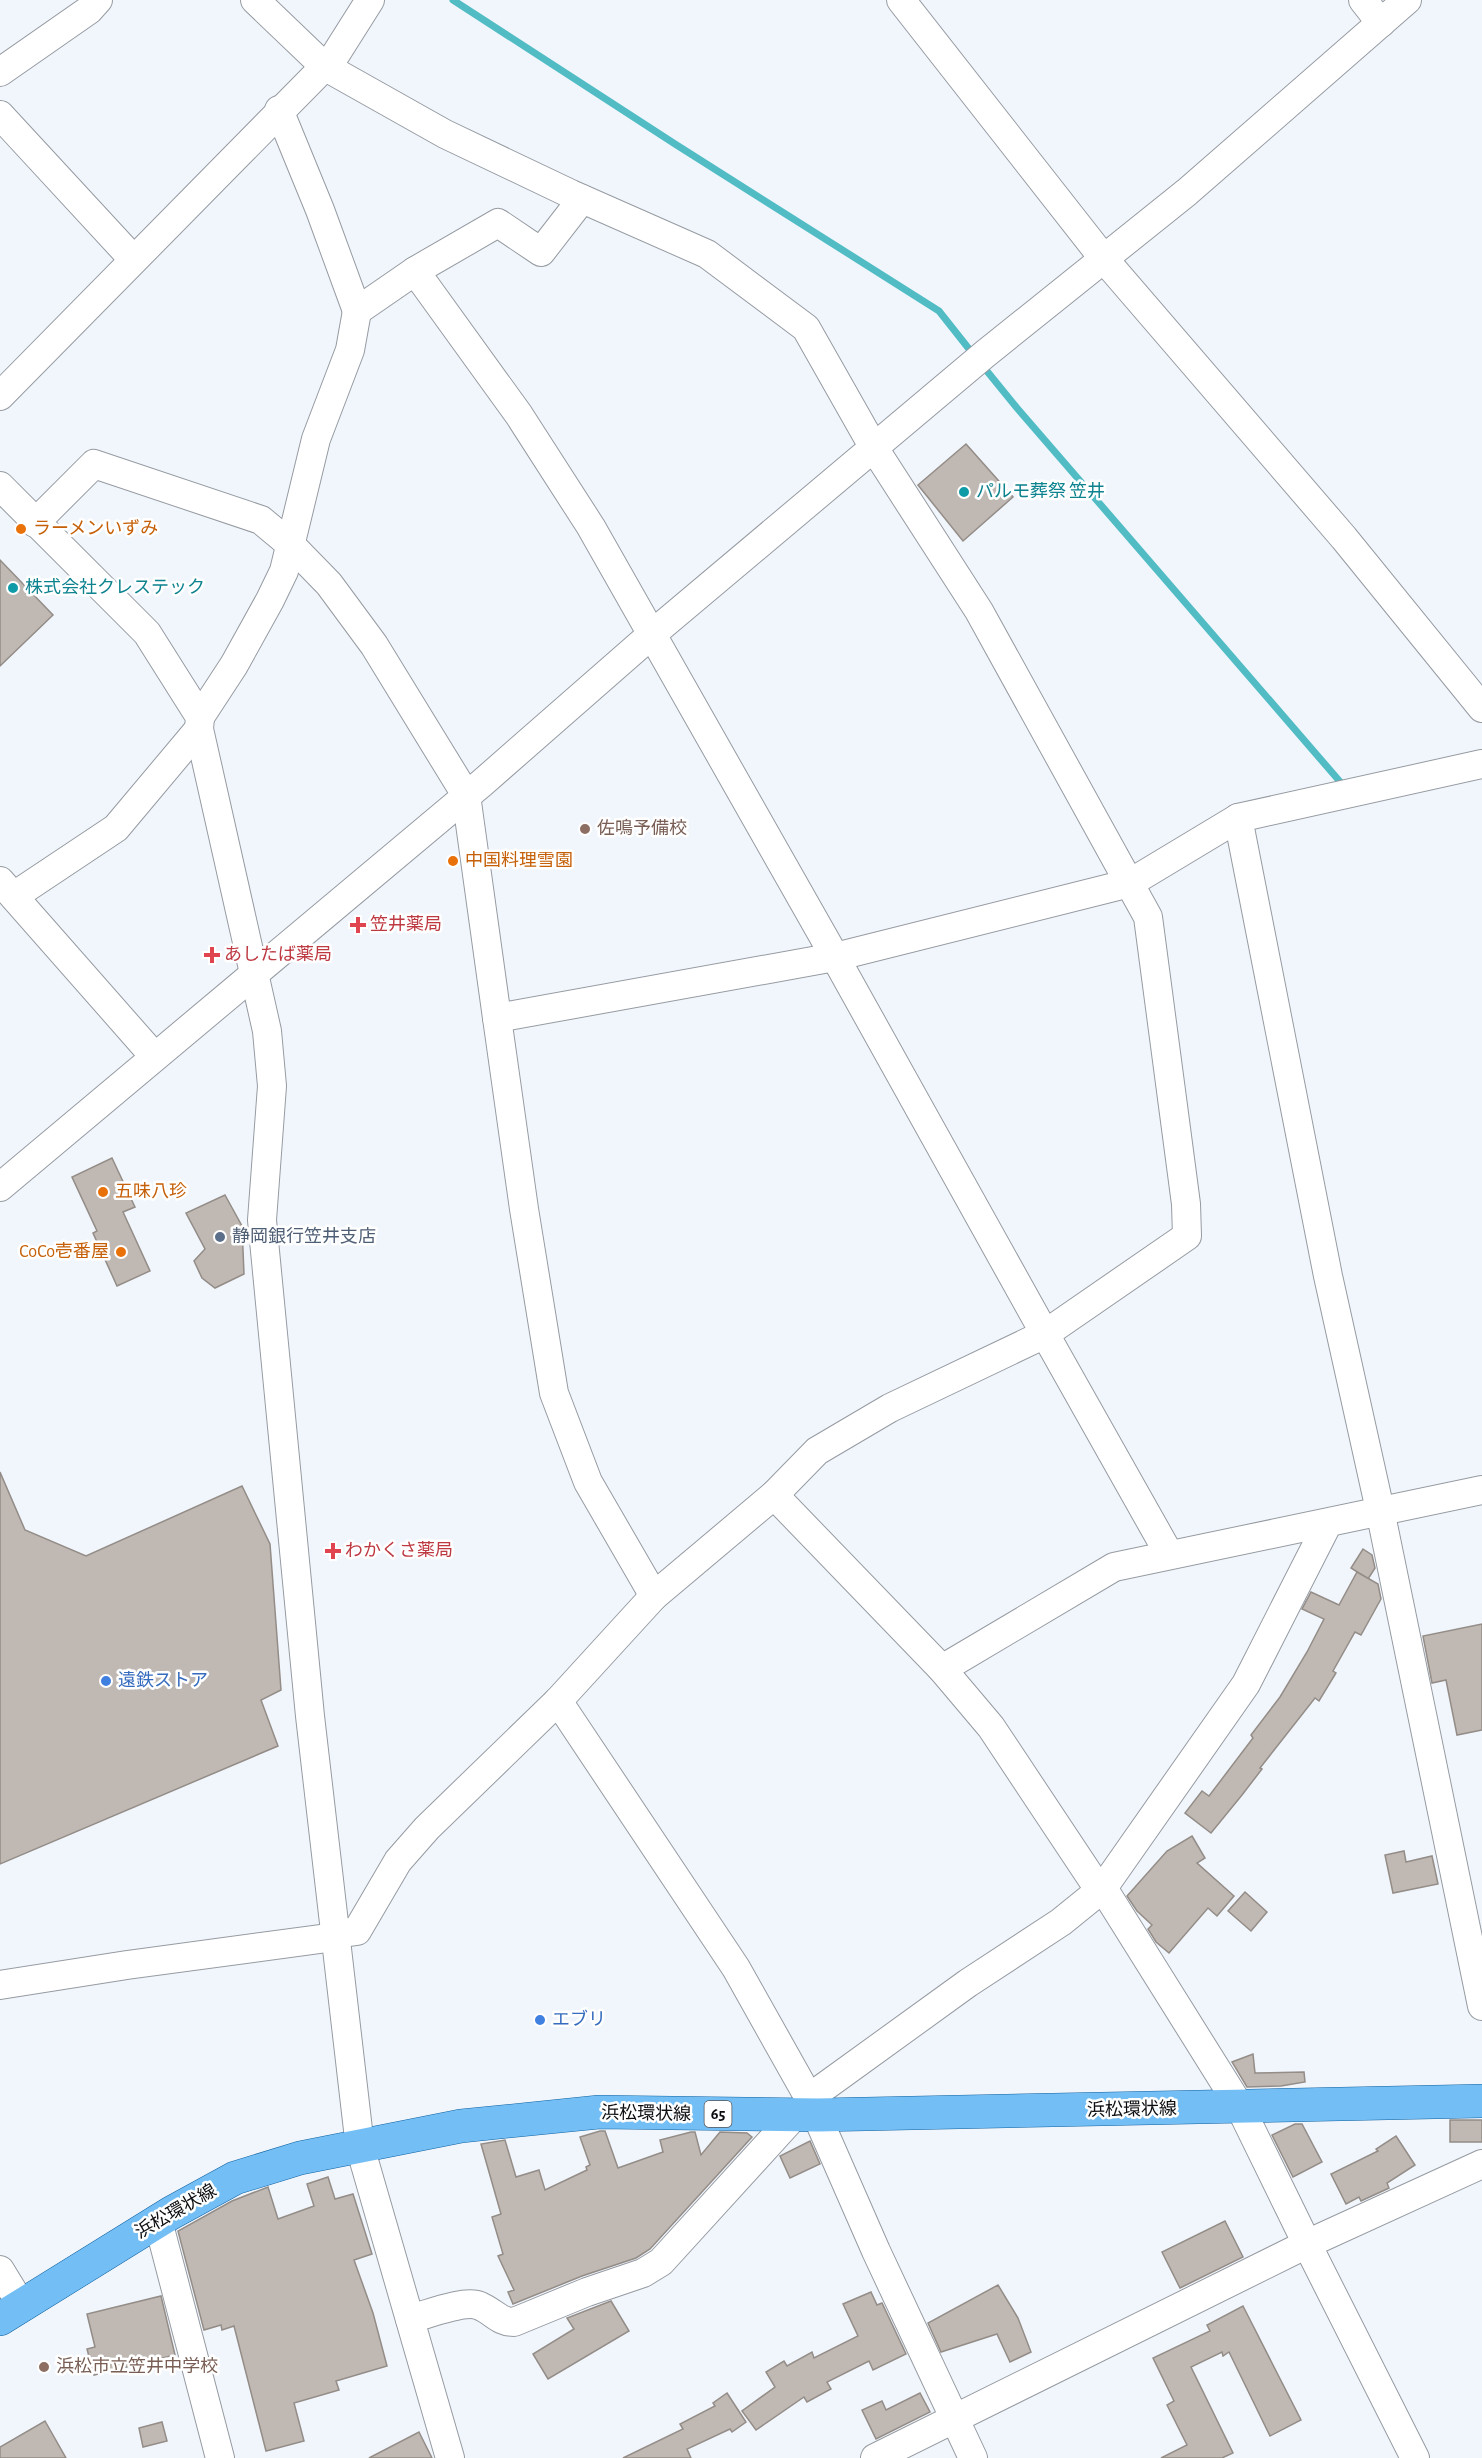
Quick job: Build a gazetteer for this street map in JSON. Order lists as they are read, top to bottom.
{
  "streets": {
    "main road": ["浜松環状線", "65"]
  },
  "places": {
    "other": [
      "パルモ葬祭 笠井",
      "ラーメンいずみ",
      "株式会社クレステック",
      "佐鳴予備校",
      "中国料理雪園",
      "五味八珍",
      "静岡銀行笠井支店",
      "CoCo壱番屋",
      "遠鉄ストア",
      "エブリ",
      "浜松市立笠井中学校"
    ],
    "health": ["笠井薬局", "あしたば薬局", "わかくさ薬局"]
  }
}
